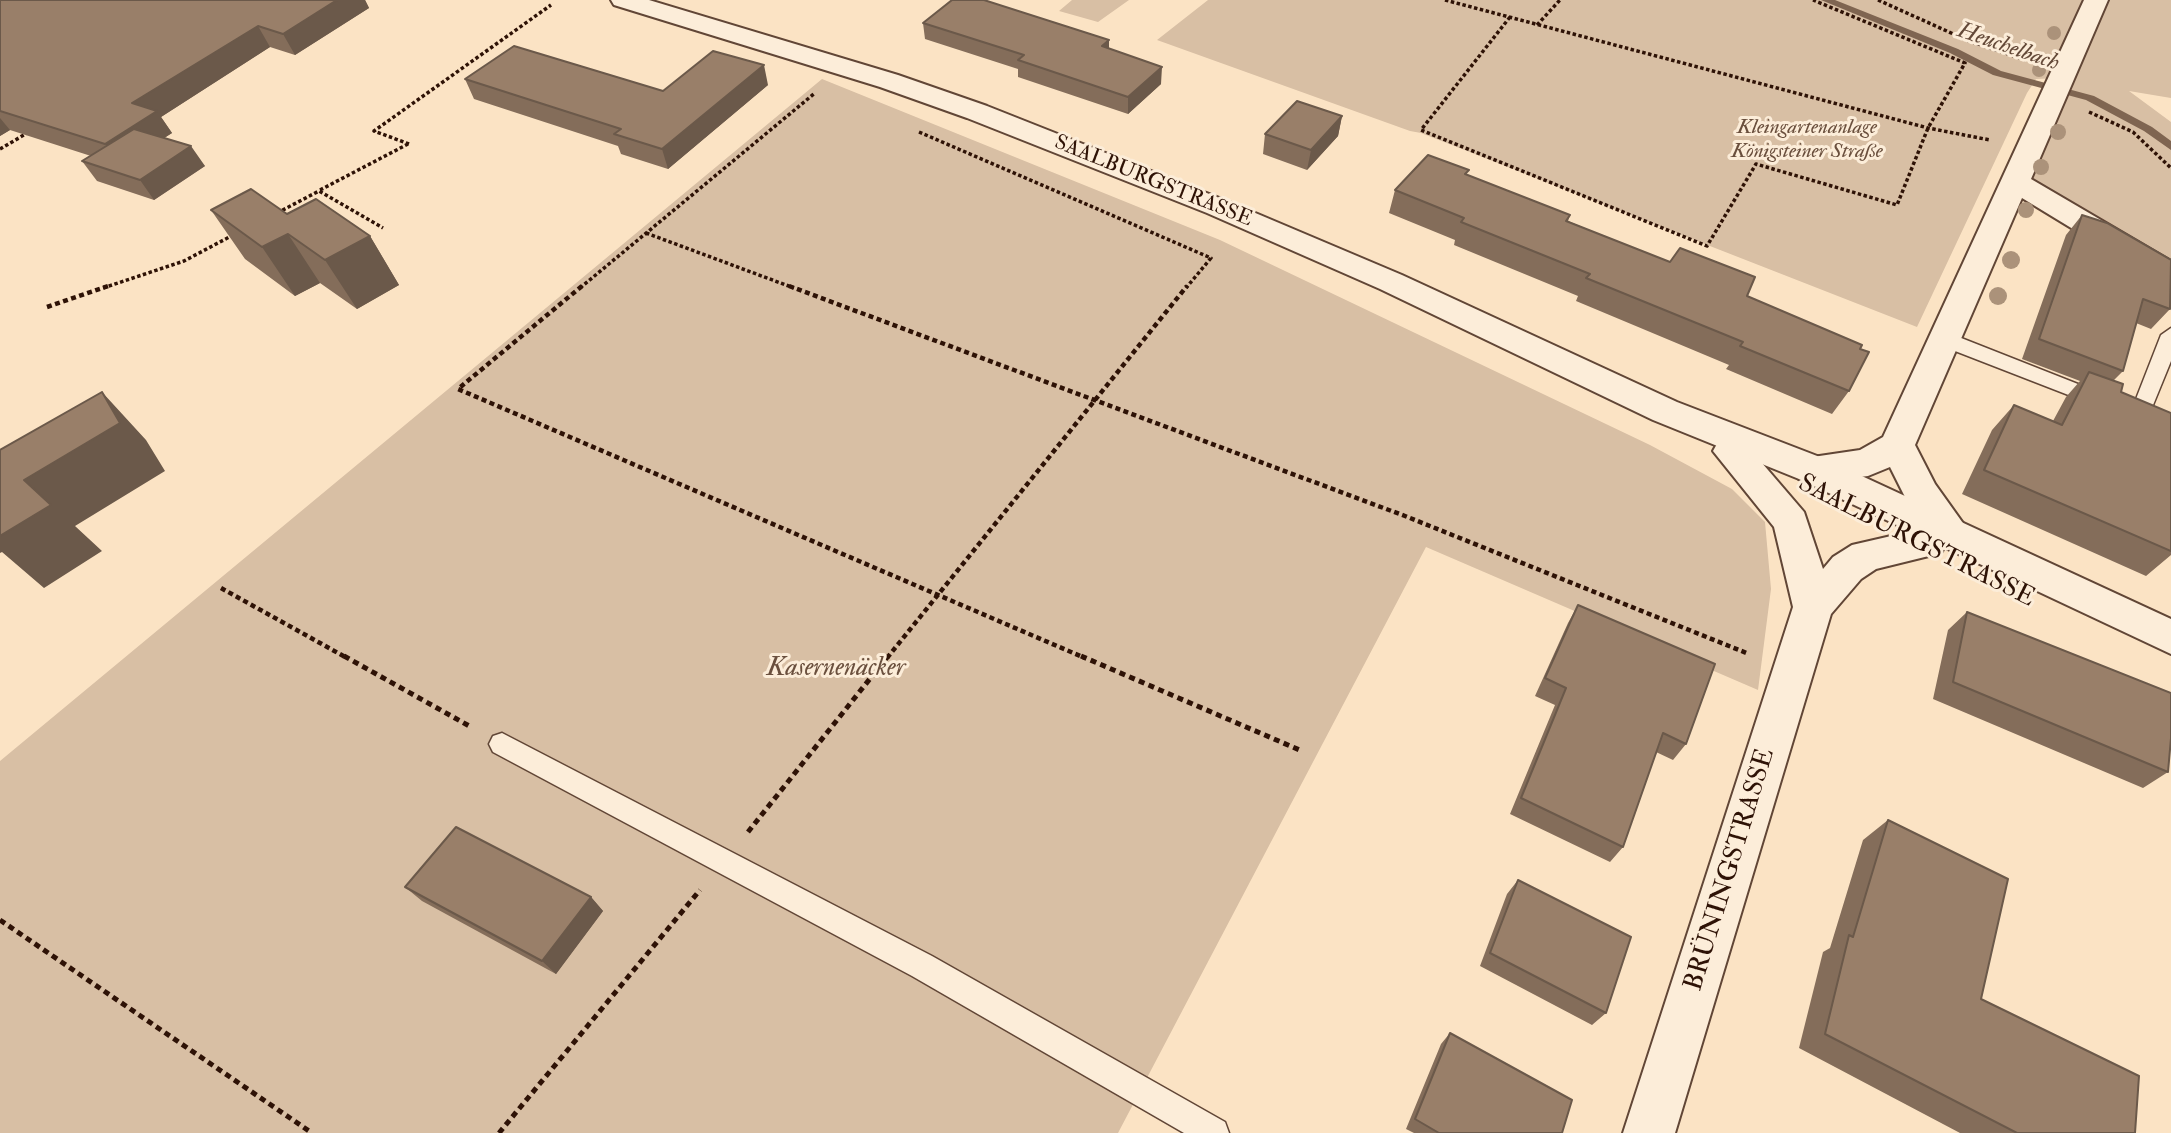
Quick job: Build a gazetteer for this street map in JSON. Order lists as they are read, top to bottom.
{
  "streets": {
    "street": ["SAALBURGSTRASSE", "BRÜNINGSTRASSE"]
  },
  "crossings": [
    ["SAALBURGSTRASSE", "BRÜNINGSTRASSE"]
  ],
  "water": ["Heuchelbach"],
  "parks": ["Kleingartenanlage Königsteiner Straße", "Kasernenäcker"]
}
